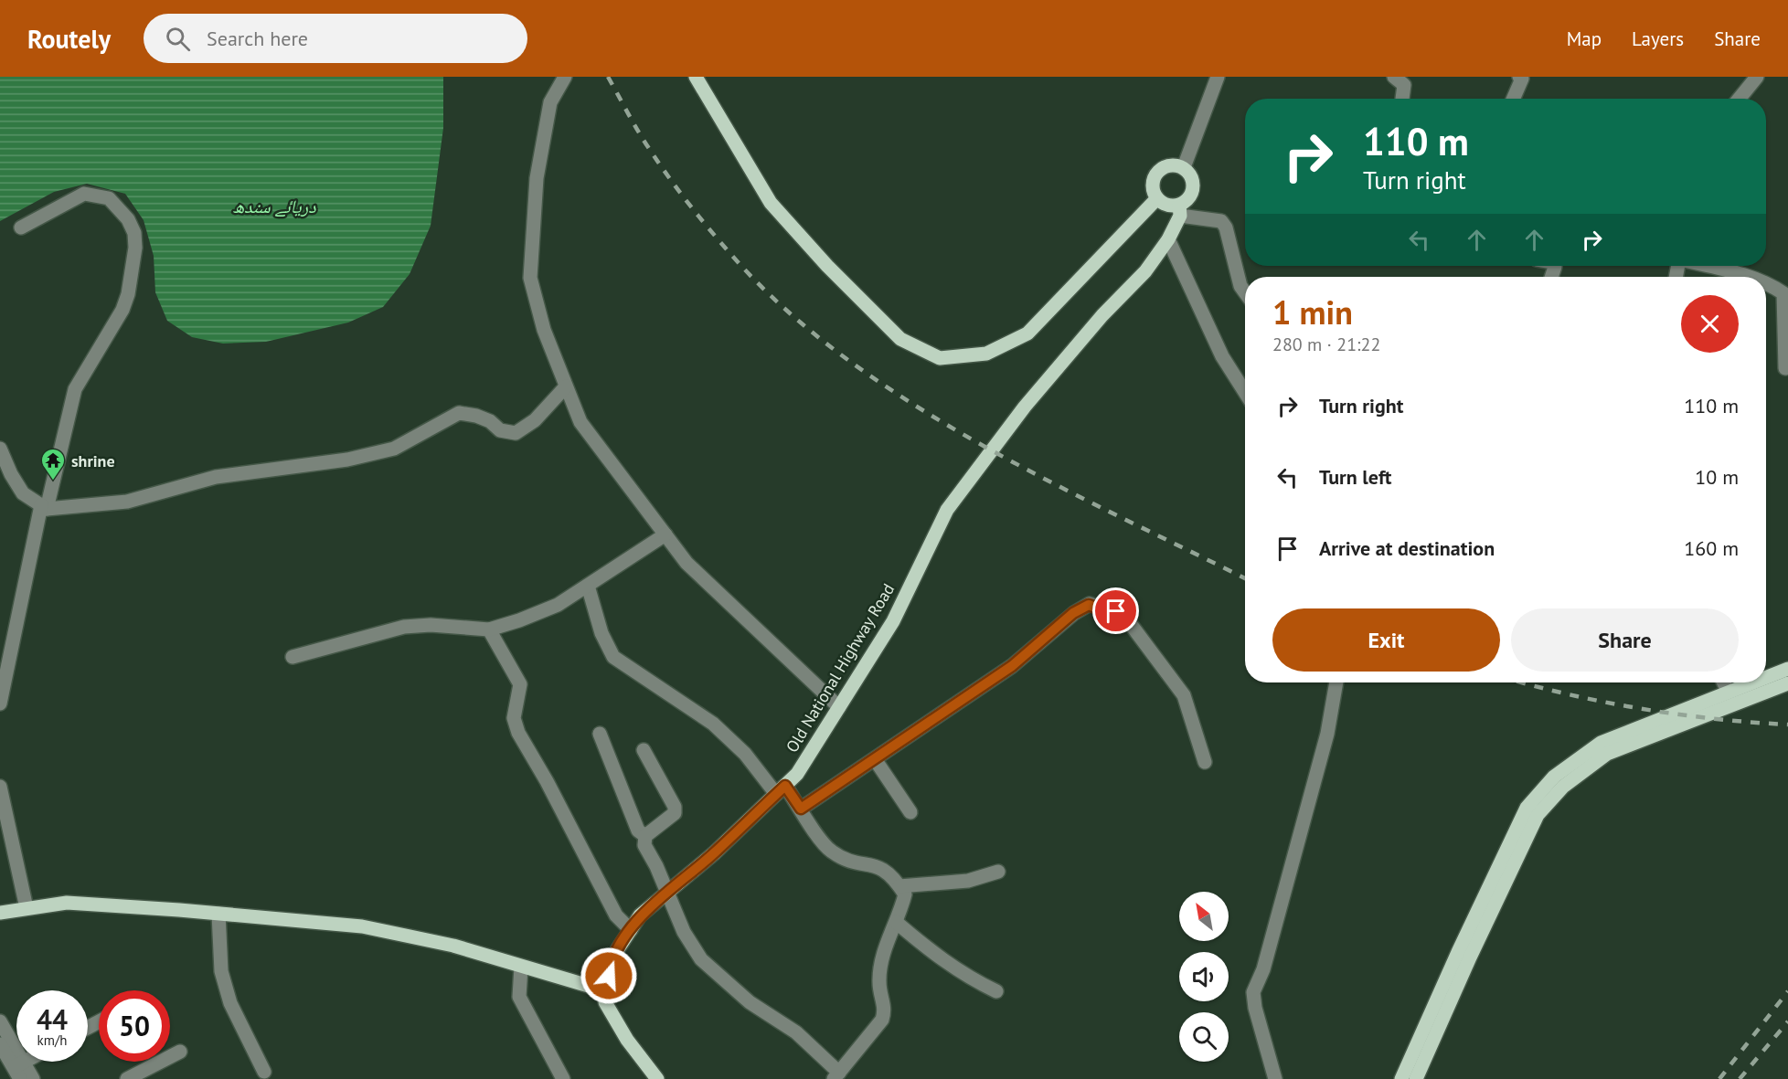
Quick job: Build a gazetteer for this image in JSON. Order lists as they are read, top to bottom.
{
  "streets": {
    "main road": ["Old National Highway Road"]
  },
  "water": ["دریائے سندھ"],
  "places": {
    "temple": ["shrine"]
  },
  "north": "top left",
  "page": {
    "header": "Routely",
    "search": "Search here",
    "nav": ["Map", "Layers", "Share"],
    "turn": ["110 m", "Turn right"],
    "heading": ["1 min", "280 m · 21:22"],
    "list": [
      {
        "name": "Turn right",
        "value": "110 m"
      },
      {
        "name": "Turn left",
        "value": "10 m"
      },
      {
        "name": "Arrive at destination",
        "value": "160 m"
      }
    ],
    "buttons": ["Exit", "Share"],
    "speed": "44 km/h",
    "limit": "50"
  }
}
